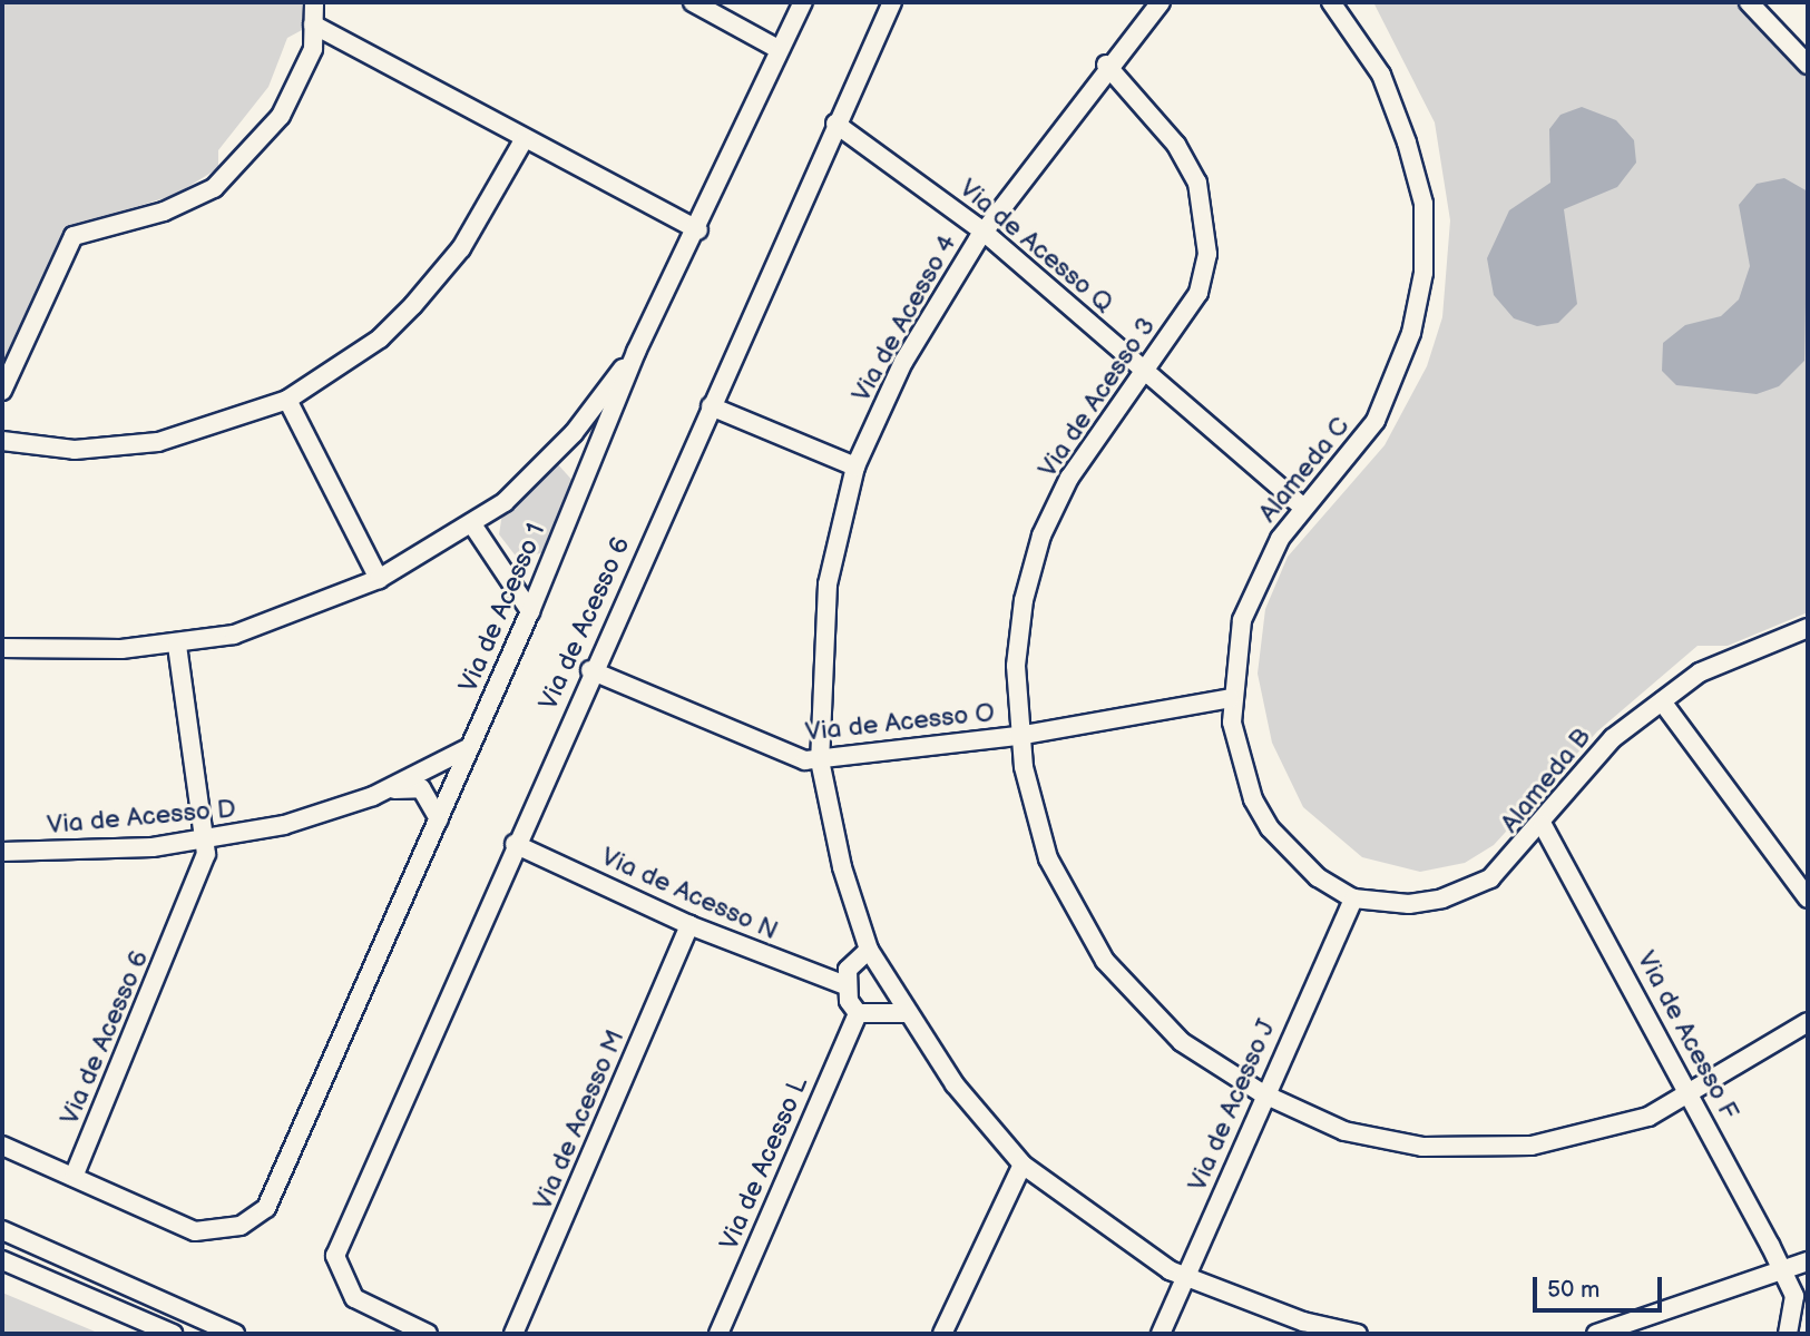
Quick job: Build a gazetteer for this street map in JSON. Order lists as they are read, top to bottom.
{
  "streets": {
    "street": [
      "Via de Acesso Q",
      "Via de Acesso 4",
      "Via de Acesso 3",
      "Alameda C",
      "Via de Acesso 1",
      "Via de Acesso 6",
      "Via de Acesso O",
      "Alameda B",
      "Via de Acesso D",
      "Via de Acesso N",
      "Via de Acesso F",
      "Via de Acesso J",
      "Via de Acesso M",
      "Via de Acesso L"
    ]
  },
  "crossings": [
    ["Via de Acesso Q", "Via de Acesso 4"],
    ["Via de Acesso Q", "Via de Acesso 3"],
    ["Via de Acesso Q", "Alameda C"],
    ["Via de Acesso Q", "Via de Acesso 6"],
    ["Via de Acesso 4", "Via de Acesso 3"],
    ["Via de Acesso 4", "Via de Acesso O"],
    ["Via de Acesso 4", "Via de Acesso J"],
    ["Via de Acesso 3", "Via de Acesso O"],
    ["Via de Acesso 3", "Via de Acesso F"],
    ["Via de Acesso 3", "Via de Acesso J"],
    ["Alameda C", "Via de Acesso O"],
    ["Alameda C", "Alameda B"],
    ["Alameda C", "Via de Acesso J"],
    ["Via de Acesso 1", "Via de Acesso 6"],
    ["Via de Acesso 1", "Via de Acesso D"],
    ["Via de Acesso 6", "Via de Acesso O"],
    ["Via de Acesso 6", "Via de Acesso D"],
    ["Via de Acesso 6", "Via de Acesso N"],
    ["Alameda B", "Via de Acesso F"],
    ["Alameda B", "Via de Acesso J"],
    ["Via de Acesso N", "Via de Acesso M"]
  ],
  "scale_bar": "50 m"
}
